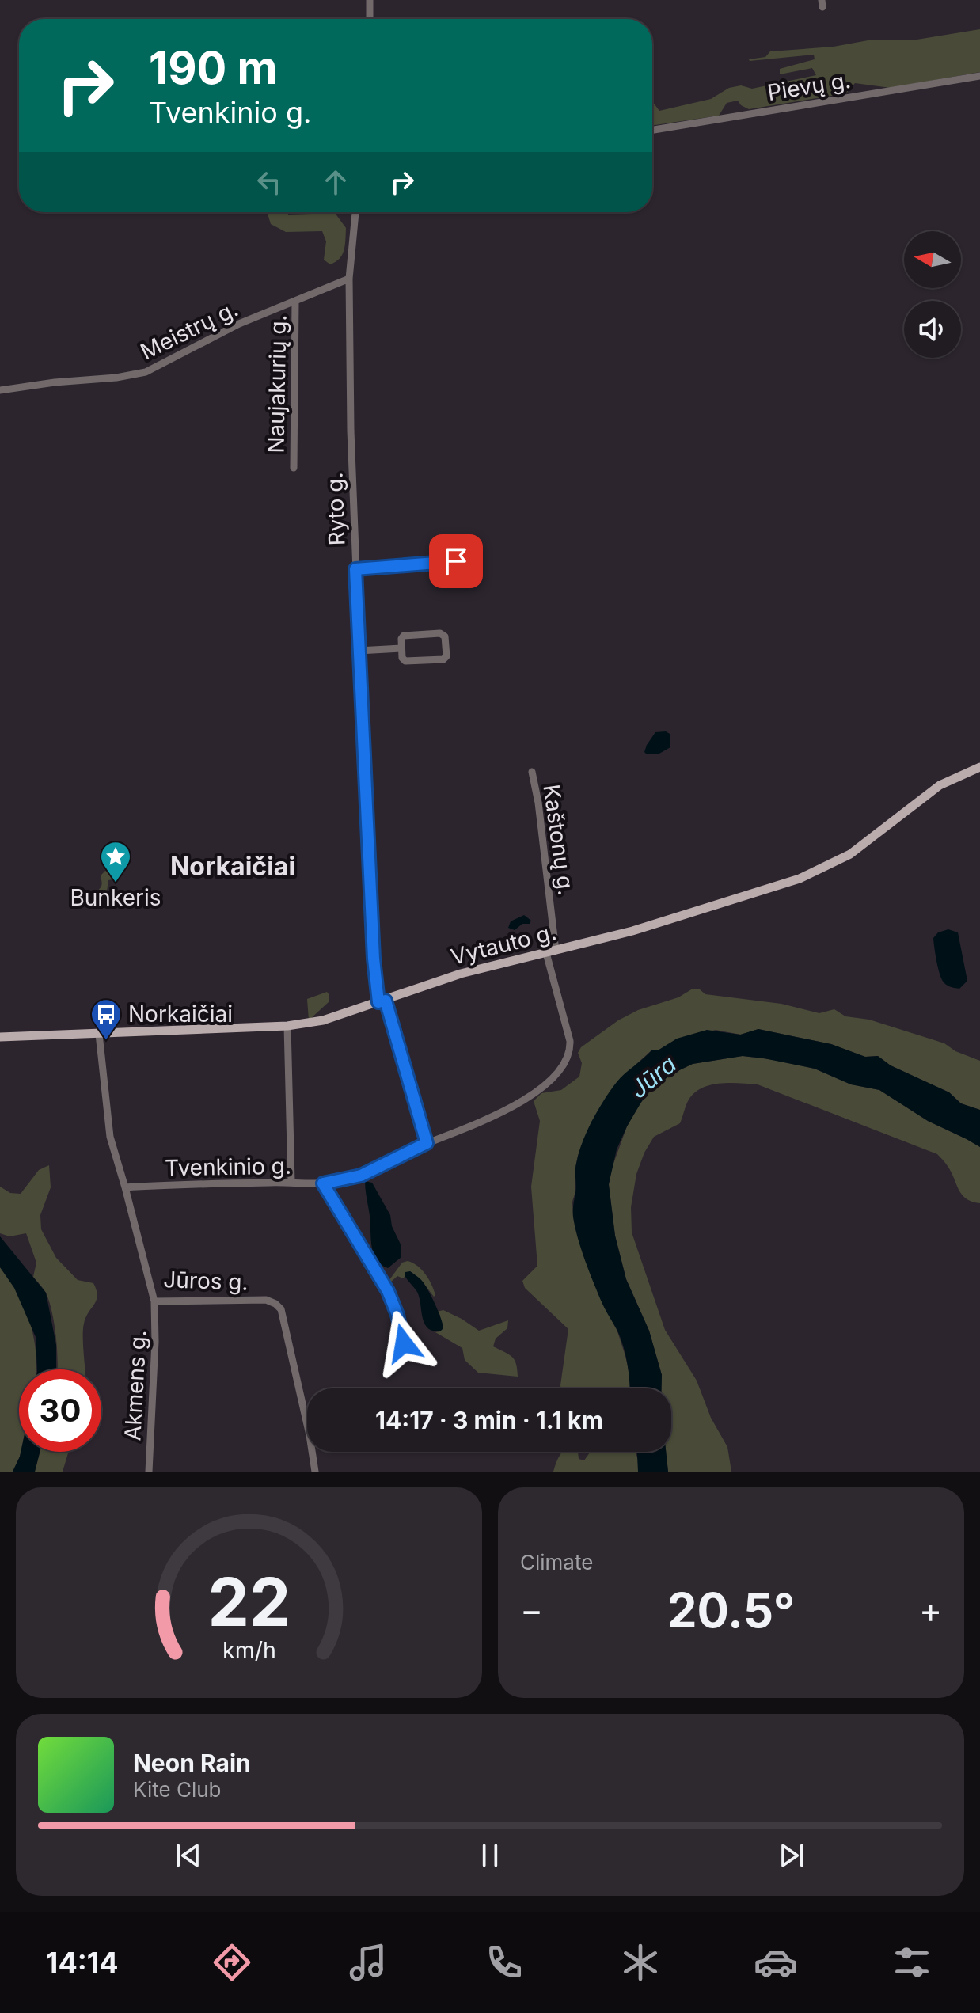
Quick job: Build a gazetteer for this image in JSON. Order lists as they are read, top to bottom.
{
  "streets": {
    "main road": ["Vytauto g."],
    "street": [
      "Pievų g.",
      "Meistrų g.",
      "Naujakurių g.",
      "Ryto g.",
      "Kaštonų g.",
      "Tvenkinio g.",
      "Jūros g.",
      "Akmens g."
    ]
  },
  "crossings": [
    ["Meistrų g.", "Naujakurių g."],
    ["Meistrų g.", "Ryto g."],
    ["Ryto g.", "Vytauto g."],
    ["Ryto g.", "Tvenkinio g."],
    ["Kaštonų g.", "Vytauto g."],
    ["Kaštonų g.", "Tvenkinio g."],
    ["Vytauto g.", "Tvenkinio g."],
    ["Vytauto g.", "Jūros g."],
    ["Tvenkinio g.", "Jūros g."],
    ["Jūros g.", "Akmens g."]
  ],
  "districts": ["Norkaičiai"],
  "water": ["Jūra"],
  "places": {
    "place": ["Bunkeris"],
    "bus stop": ["Norkaičiai"]
  },
  "north": "left",
  "page": {
    "turn": ["190 m", "Tvenkinio g."],
    "limit": "30",
    "trip": "14:17 · 3 min · 1.1 km",
    "tile": "Climate",
    "heat": ["−", "20.5°", "+"],
    "song": ["Neon Rain", "Kite Club"],
    "tabs": "14:14",
    "gauge": ["22", "km/h"]
  }
}
